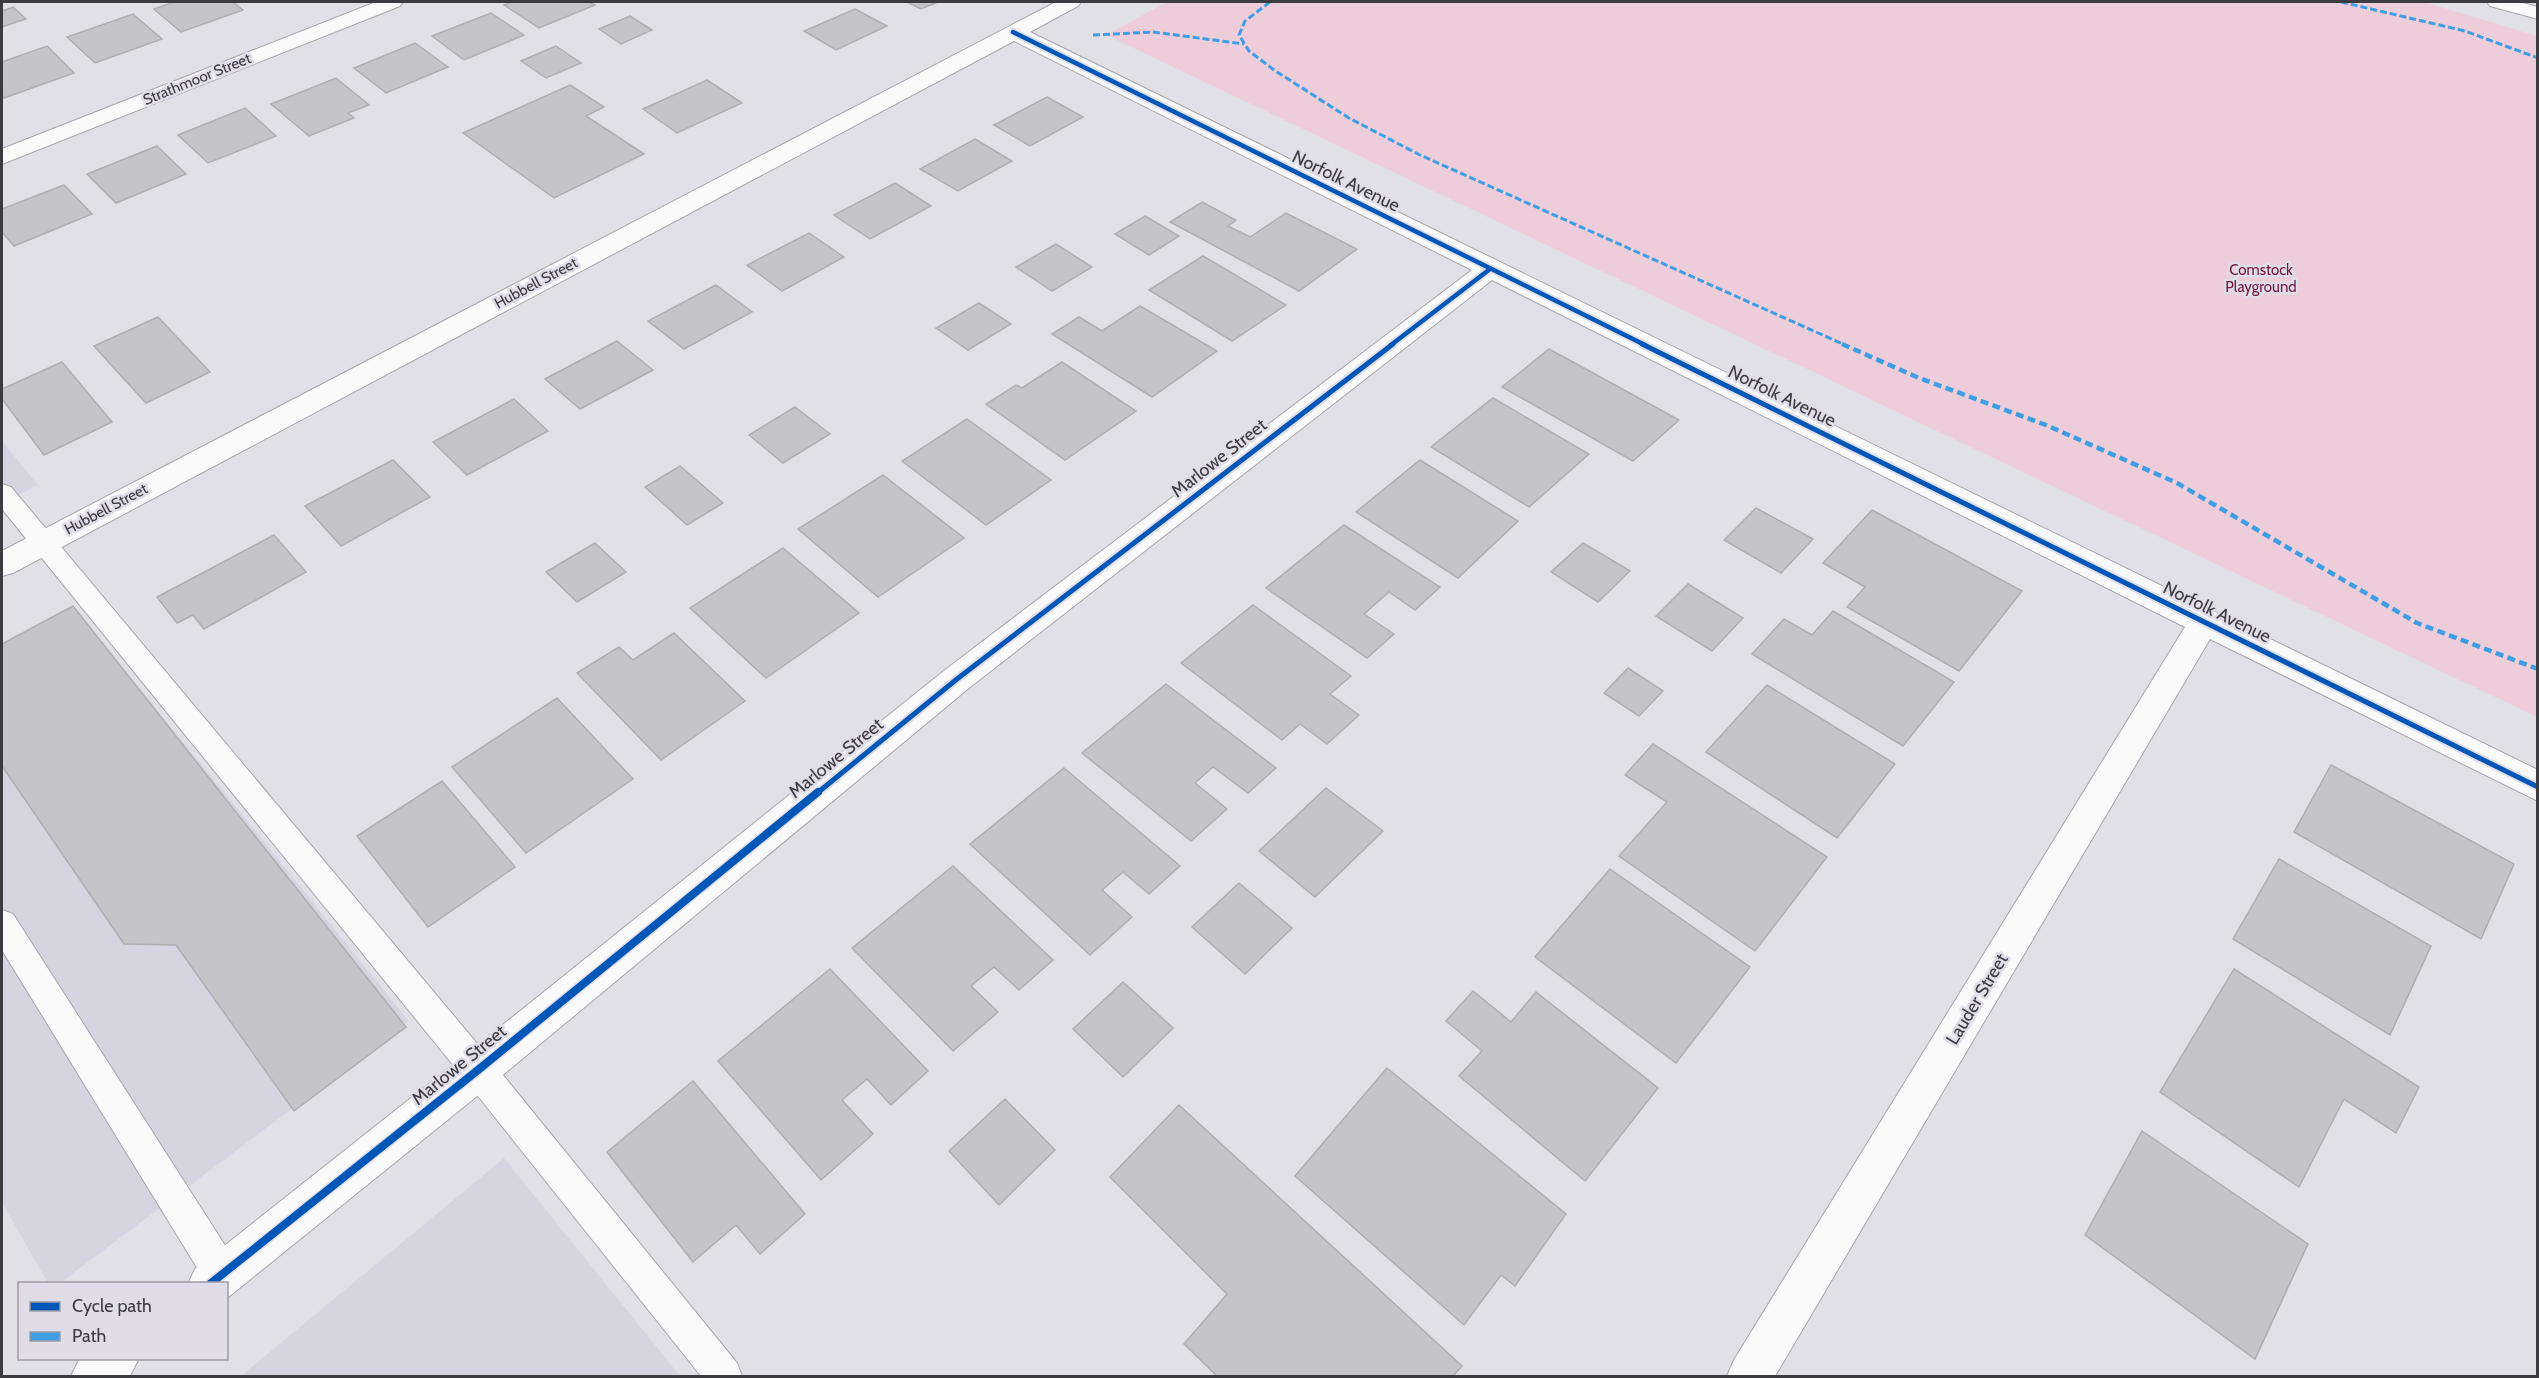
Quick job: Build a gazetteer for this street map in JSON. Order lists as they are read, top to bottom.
{
  "streets": {
    "street": [
      "Strathmoor Street",
      "Norfolk Avenue",
      "Hubbell Street",
      "Marlowe Street",
      "Lauder Street"
    ]
  },
  "crossings": [
    ["Norfolk Avenue", "Hubbell Street"],
    ["Norfolk Avenue", "Marlowe Street"],
    ["Norfolk Avenue", "Lauder Street"]
  ],
  "parks": ["Comstock Playground"],
  "legend": ["Cycle path", "Path"]
}
